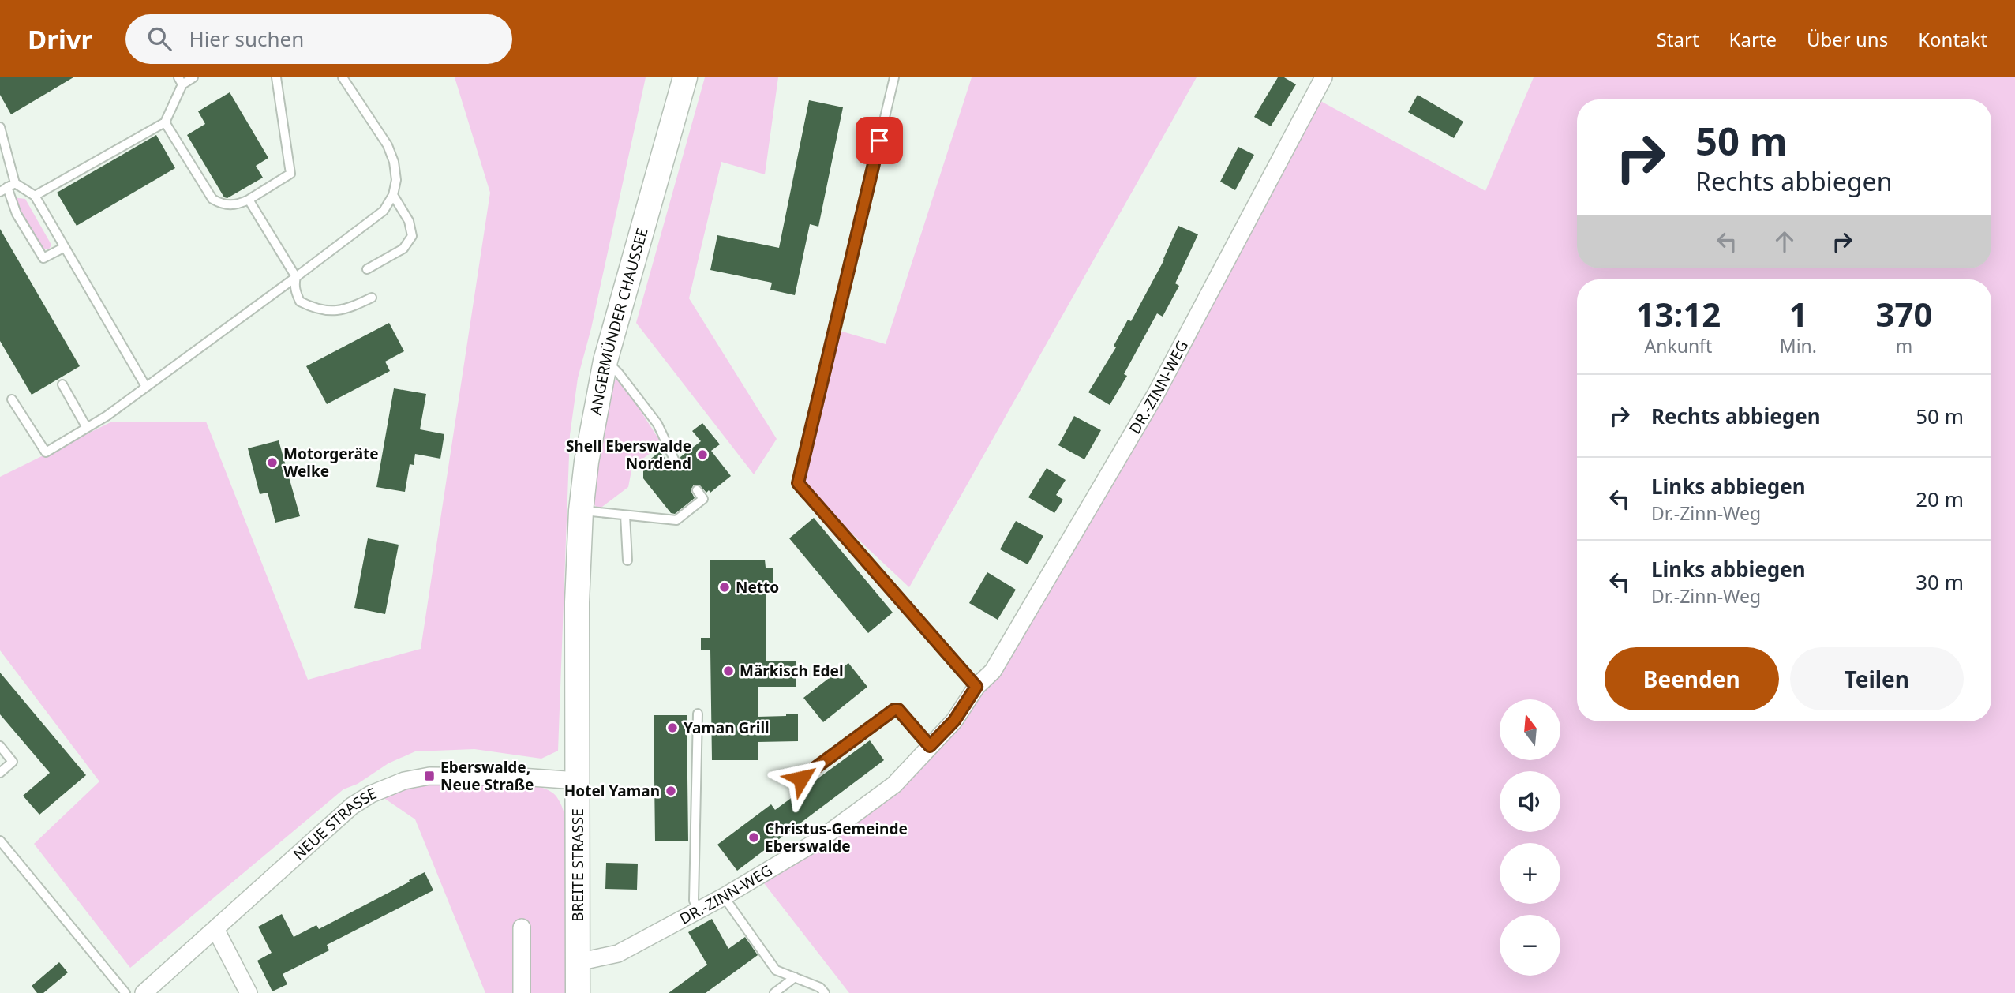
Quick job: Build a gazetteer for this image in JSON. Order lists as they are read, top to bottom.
{
  "streets": {
    "main road": ["ANGERMÜNDER CHAUSSEE", "BREITE STRASSE"],
    "street": ["DR.-ZINN-WEG", "NEUE STRASSE"]
  },
  "crossings": [
    ["ANGERMÜNDER CHAUSSEE", "BREITE STRASSE"],
    ["DR.-ZINN-WEG", "BREITE STRASSE"],
    ["NEUE STRASSE", "BREITE STRASSE"]
  ],
  "places": {
    "other": [
      "Shell Eberswalde Nordend",
      "Motorgeräte Welke",
      "Netto",
      "Märkisch Edel",
      "Yaman Grill",
      "Hotel Yaman",
      "Christus-Gemeinde Eberswalde"
    ],
    "transit": ["Eberswalde, Neue Straße"]
  },
  "north": "top",
  "page": {
    "header": "Drivr",
    "search": "Hier suchen",
    "nav": [
      "Start",
      "Karte",
      "Über uns",
      "Kontakt"
    ],
    "turn": ["50 m", "Rechts abbiegen"],
    "eta": [
      "13:12",
      "Ankunft",
      "1",
      "Min.",
      "370",
      "m"
    ],
    "list": [
      {
        "name": "Rechts abbiegen",
        "value": "50 m"
      },
      {
        "name": "Links abbiegen",
        "note": "Dr.-Zinn-Weg",
        "value": "20 m"
      },
      {
        "name": "Links abbiegen",
        "note": "Dr.-Zinn-Weg",
        "value": "30 m"
      }
    ],
    "buttons": ["Beenden", "Teilen"],
    "map_buttons": ["+", "−"]
  }
}
